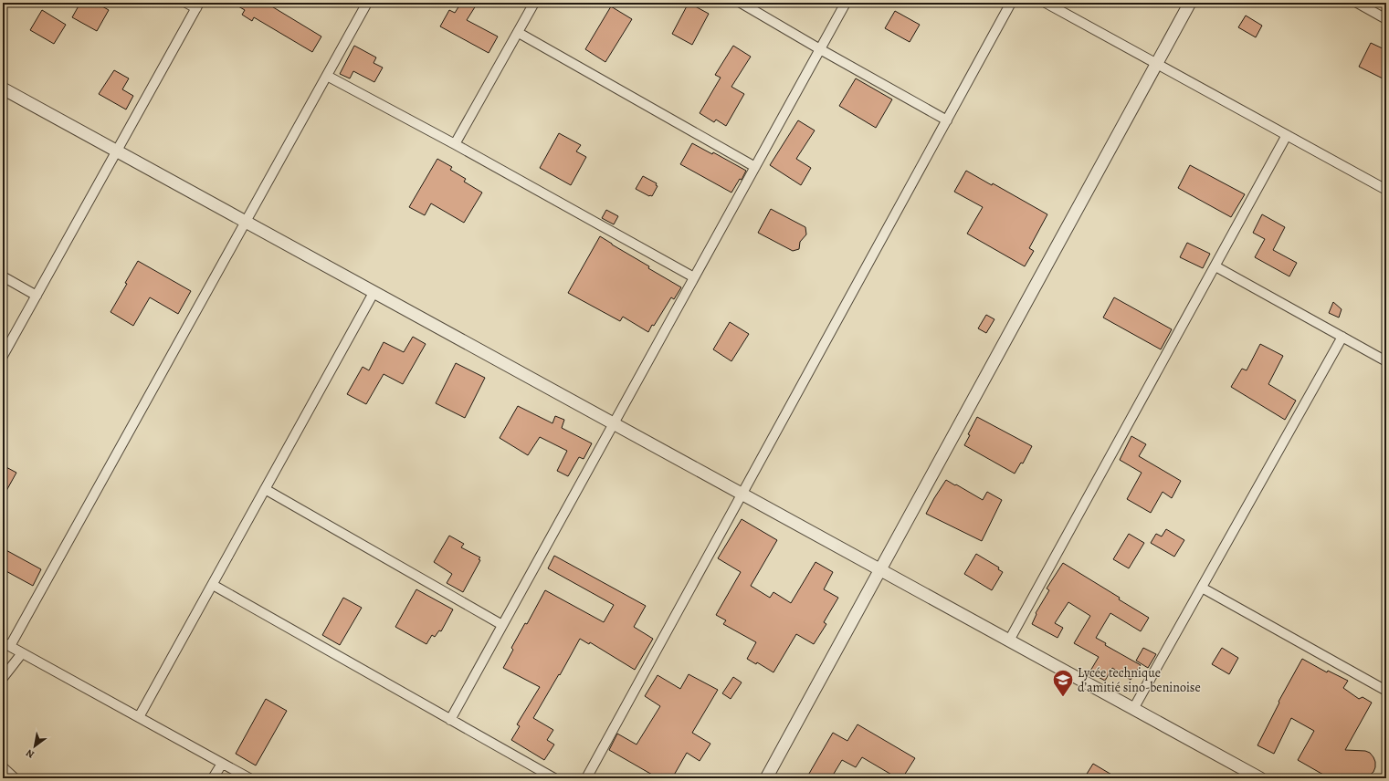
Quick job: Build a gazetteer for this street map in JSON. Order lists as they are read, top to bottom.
{
  "places": {
    "school or university": ["Lycée technique d’amitié sino-beninoise"]
  },
  "north": "bottom left"
}
